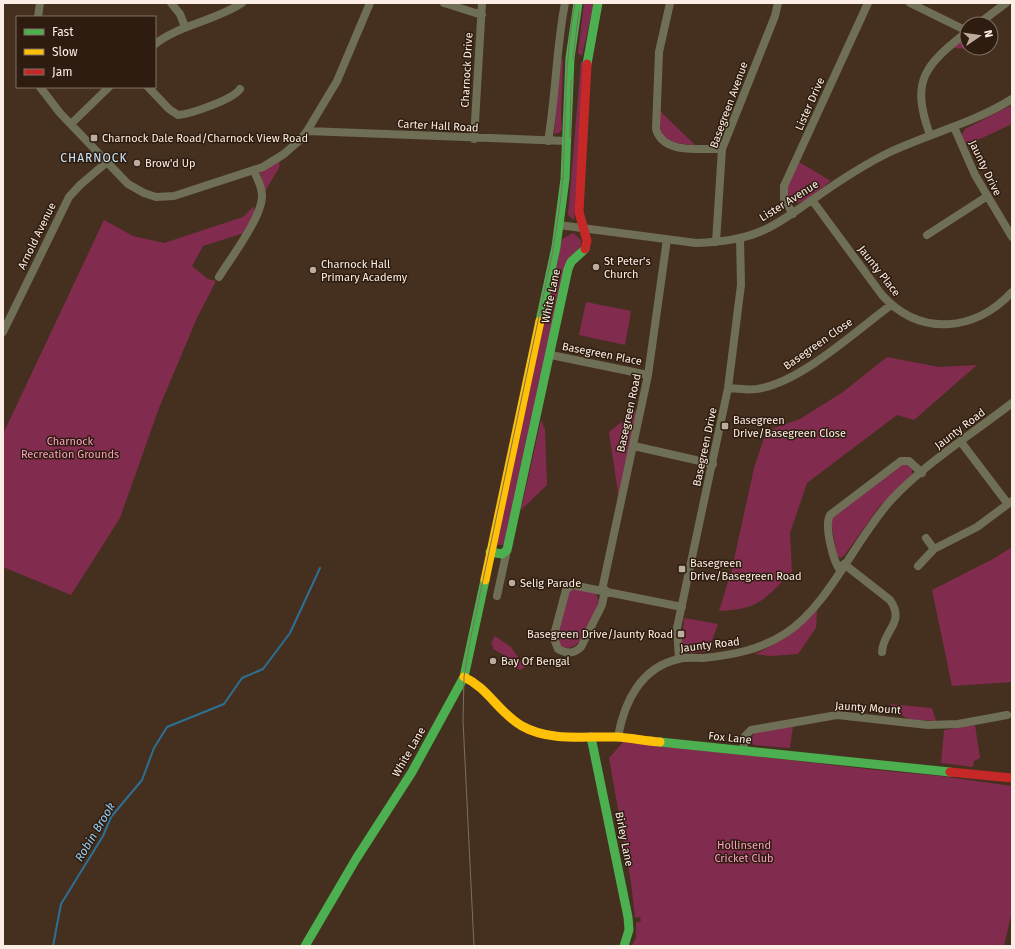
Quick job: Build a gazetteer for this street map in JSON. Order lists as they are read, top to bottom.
{
  "streets": {
    "street": [
      "Charnock Drive",
      "Lister Drive",
      "Basegreen Avenue",
      "Carter Hall Road",
      "Jaunty Drive",
      "Lister Avenue",
      "Arnold Avenue",
      "Jaunty Place",
      "White Lane",
      "Basegreen Close",
      "Basegreen Place",
      "Basegreen Road",
      "Jaunty Road",
      "Basegreen Drive",
      "Jaunty Mount",
      "Fox Lane",
      "Birley Lane"
    ]
  },
  "crossings": [
    ["Charnock Drive", "Carter Hall Road"],
    ["Lister Drive", "Lister Avenue"],
    ["Basegreen Avenue", "Lister Avenue"],
    ["Carter Hall Road", "White Lane"],
    ["Jaunty Drive", "Lister Avenue"],
    ["Lister Avenue", "Jaunty Place"],
    ["Lister Avenue", "White Lane"],
    ["Lister Avenue", "Basegreen Road"],
    ["Lister Avenue", "Basegreen Drive"],
    ["Jaunty Place", "Basegreen Close"],
    ["White Lane", "Basegreen Place"],
    ["White Lane", "Fox Lane"],
    ["Basegreen Close", "Basegreen Drive"],
    ["Basegreen Place", "Basegreen Road"],
    ["Basegreen Road", "Basegreen Drive"],
    ["Jaunty Road", "Basegreen Drive"],
    ["Jaunty Road", "Fox Lane"],
    ["Jaunty Mount", "Fox Lane"],
    ["Fox Lane", "Birley Lane"]
  ],
  "districts": ["CHARNOCK"],
  "water": ["Robin Brook"],
  "parks": ["Charnock Recreation Grounds", "Hollinsend Cricket Club"],
  "places": {
    "transit": [
      "Charnock Dale Road/Charnock View Road",
      "Basegreen Drive/Basegreen Close",
      "Basegreen Drive/Basegreen Road",
      "Basegreen Drive/Jaunty Road"
    ],
    "other": [
      "Brow'd Up",
      "St Peter’s Church",
      "Charnock Hall Primary Academy",
      "Selig Parade",
      "Bay Of Bengal"
    ]
  },
  "legend": ["Fast", "Slow", "Jam"],
  "north": "right"
}
